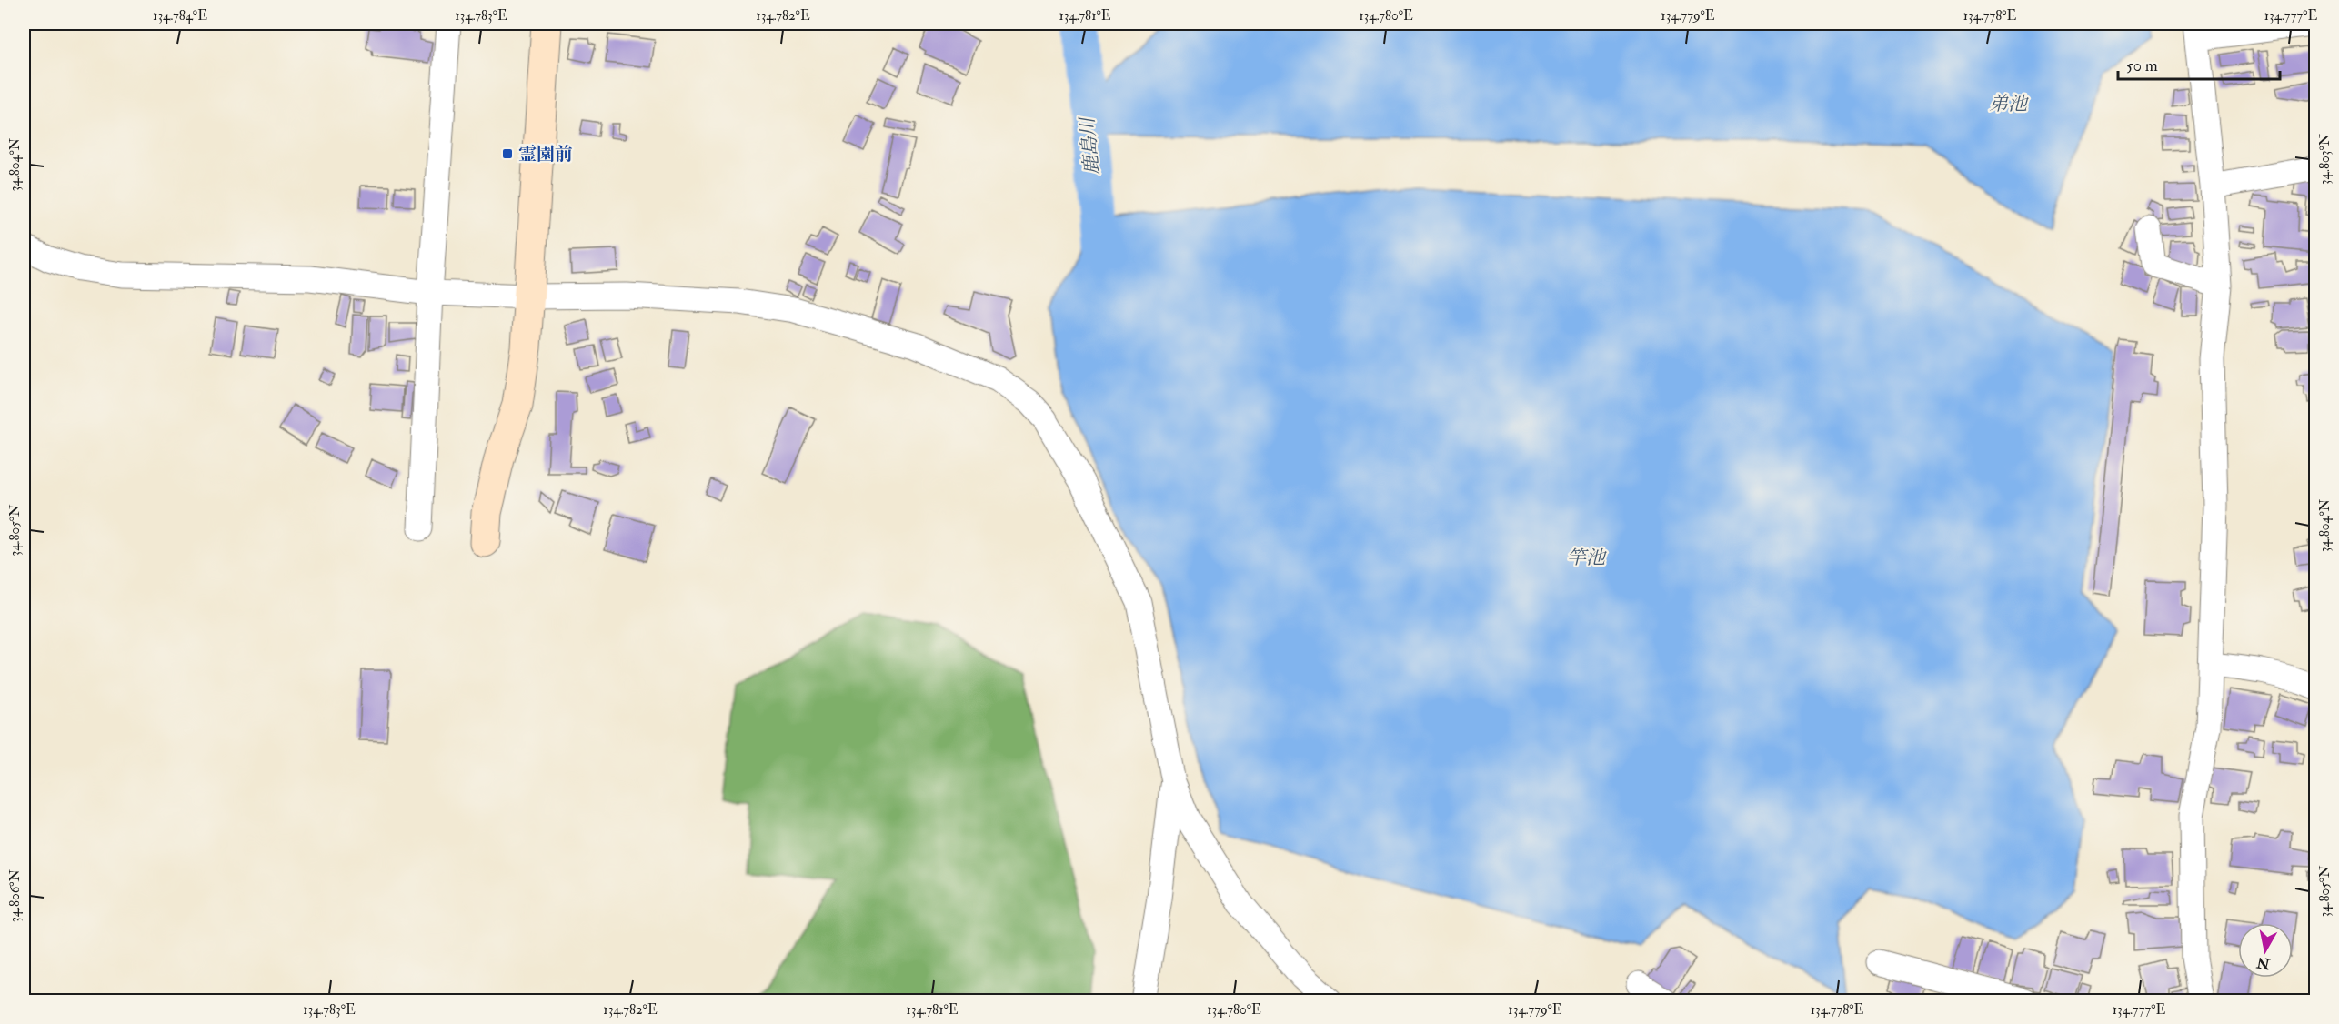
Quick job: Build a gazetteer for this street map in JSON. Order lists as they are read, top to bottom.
{
  "water": ["弟池", "鹿島川", "竿池"],
  "places": {
    "transit": ["霊園前"]
  },
  "scale_bar": "50 m",
  "north": "bottom",
  "coordinates": [
    "134.784°E",
    "134.783°E",
    "134.782°E",
    "134.781°E",
    "134.780°E",
    "134.779°E",
    "134.778°E",
    "134.777°E",
    "34.803°N",
    "34.804°N",
    "34.805°N",
    "34.806°N"
  ]
}
